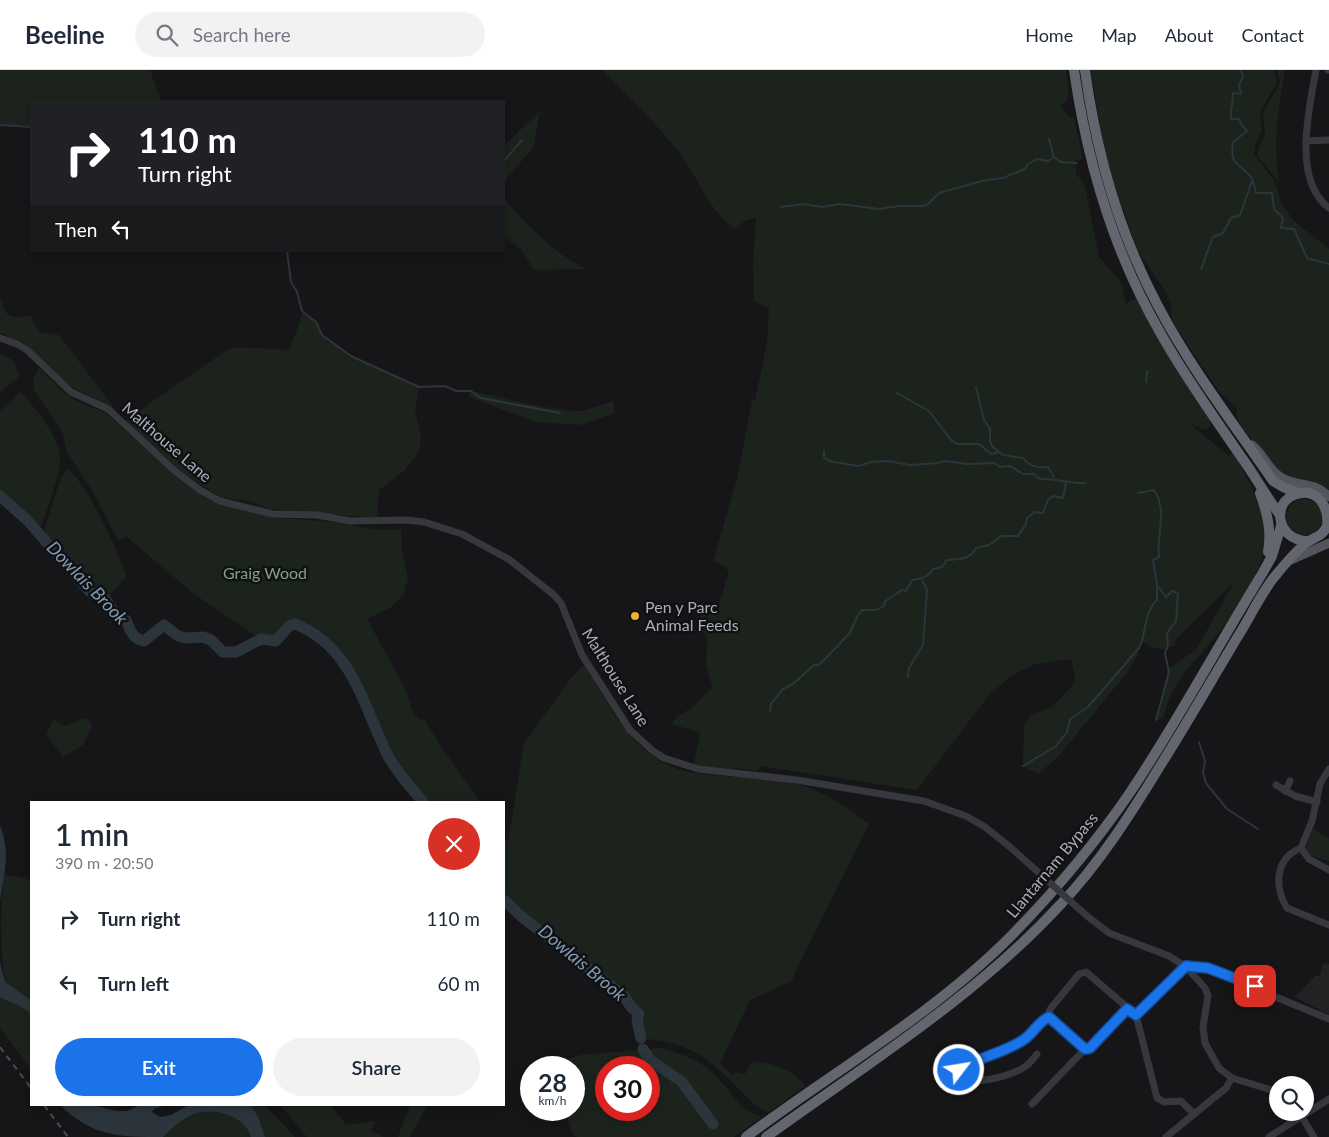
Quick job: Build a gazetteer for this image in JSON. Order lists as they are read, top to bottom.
{
  "streets": {
    "highway": ["Llantarnam Bypass"],
    "street": ["Malthouse Lane"]
  },
  "water": ["Dowlais Brook"],
  "parks": ["Graig Wood"],
  "places": ["Pen y Parc Animal Feeds"],
  "page": {
    "header": "Beeline",
    "search": "Search here",
    "nav": [
      "Home",
      "Map",
      "About",
      "Contact"
    ],
    "turn": ["110 m", "Turn right"],
    "then": "Then",
    "heading": ["1 min", "390 m · 20:50"],
    "list": [
      {
        "name": "Turn right",
        "value": "110 m"
      },
      {
        "name": "Turn left",
        "value": "60 m"
      }
    ],
    "buttons": ["Exit", "Share"],
    "speed": "28 km/h",
    "limit": "30"
  }
}
